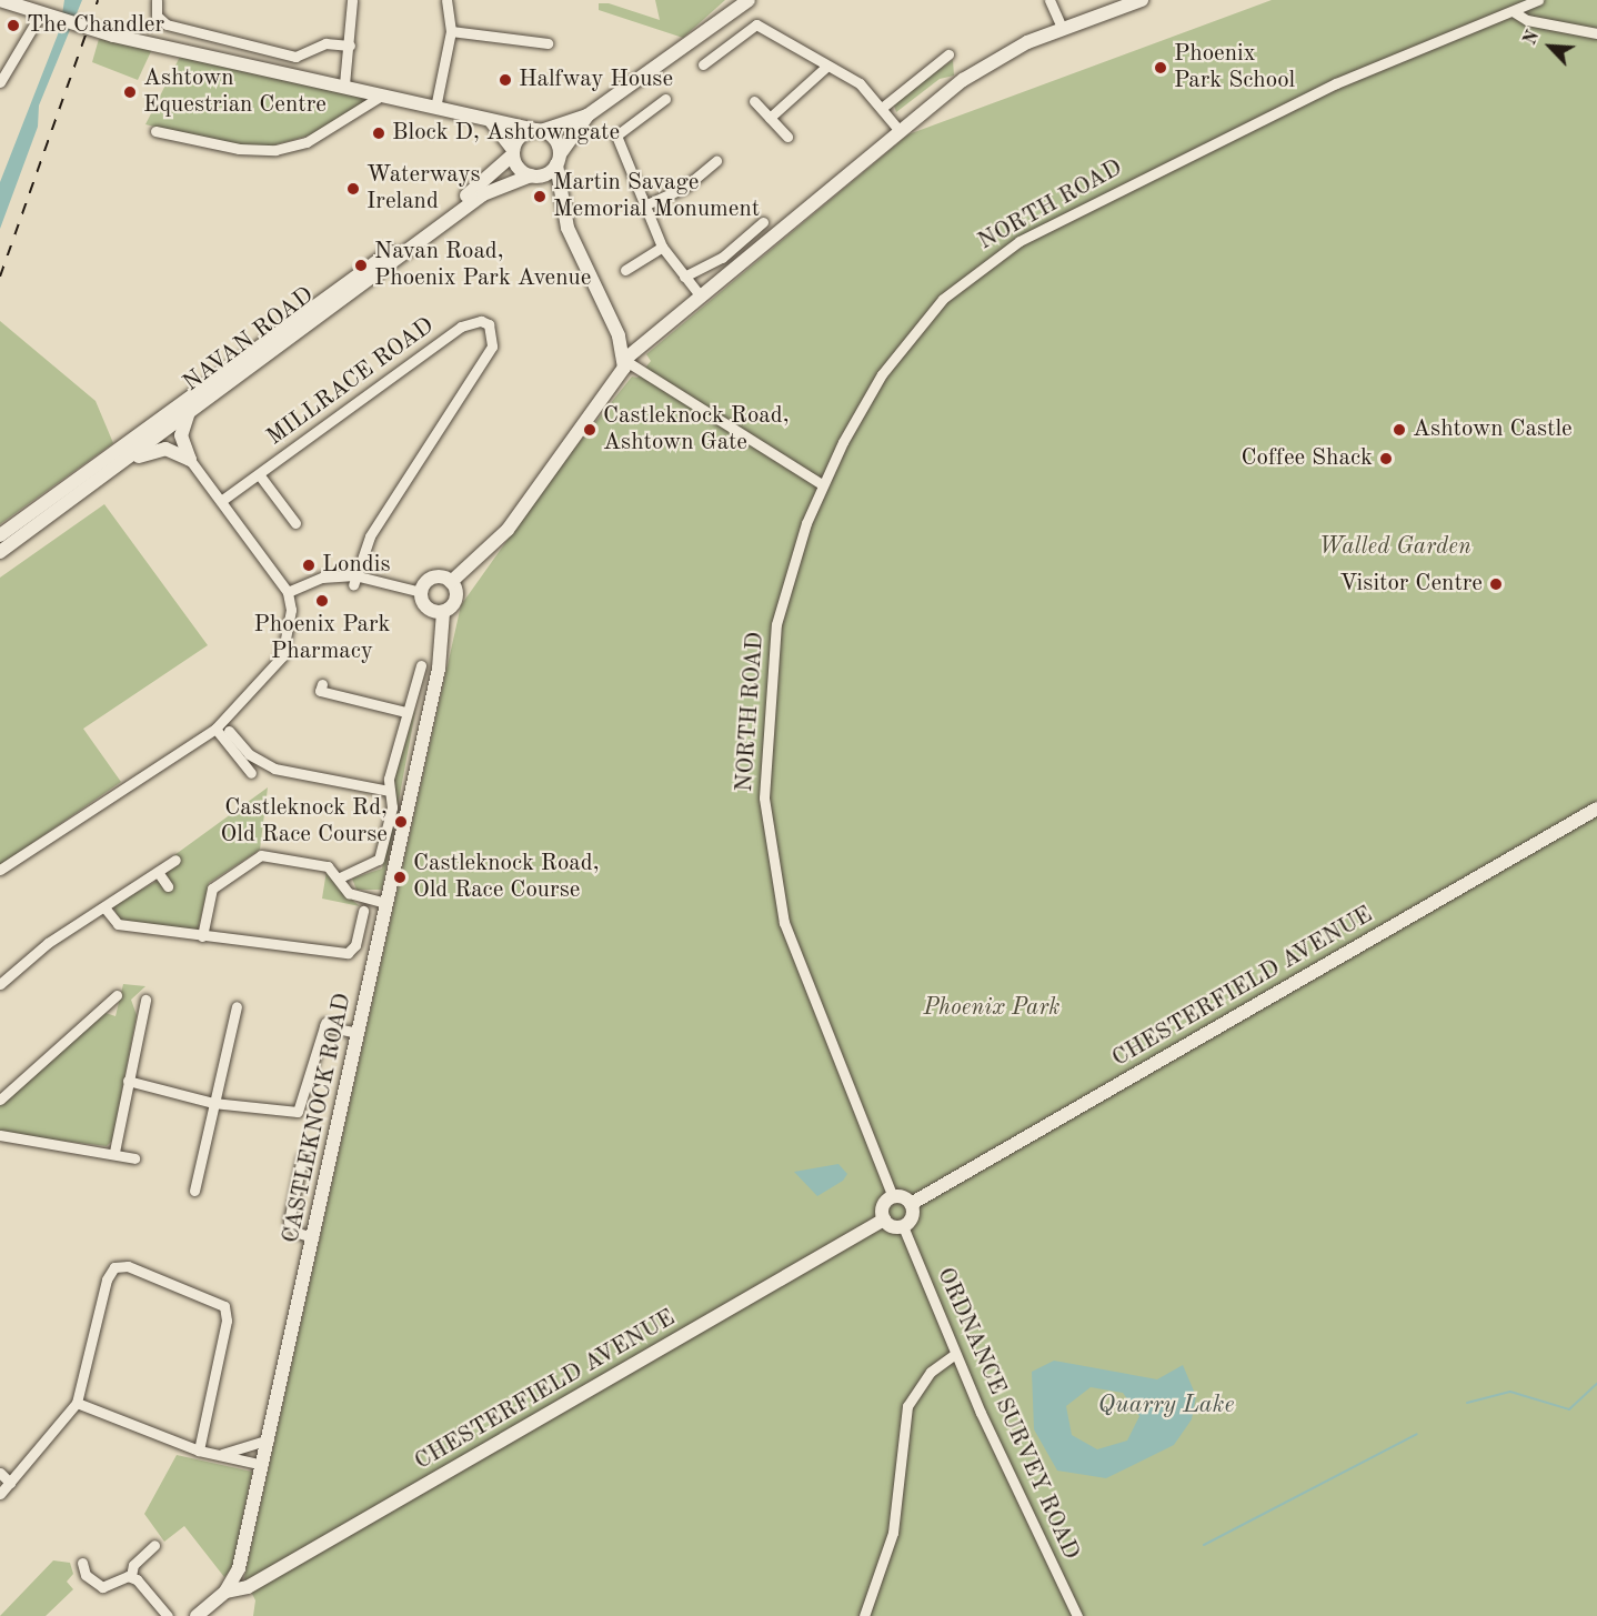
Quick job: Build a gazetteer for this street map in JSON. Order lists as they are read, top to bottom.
{
  "streets": {
    "main road": ["NAVAN ROAD", "CHESTERFIELD AVENUE", "CASTLEKNOCK ROAD"],
    "street": ["NORTH ROAD", "MILLRACE ROAD", "ORDNANCE SURVEY ROAD"]
  },
  "crossings": [
    ["NORTH ROAD", "CHESTERFIELD AVENUE"],
    ["NORTH ROAD", "ORDNANCE SURVEY ROAD"],
    ["CHESTERFIELD AVENUE", "CASTLEKNOCK ROAD"],
    ["CHESTERFIELD AVENUE", "ORDNANCE SURVEY ROAD"]
  ],
  "water": ["Quarry Lake"],
  "parks": ["Walled Garden", "Phoenix Park"],
  "places": [
    "The Chandler",
    "Phoenix Park School",
    "Halfway House",
    "Ashtown Equestrian Centre",
    "Block D, Ashtowngate",
    "Waterways Ireland",
    "Martin Savage Memorial Monument",
    "Navan Road, Phoenix Park Avenue",
    "Castleknock Road, Ashtown Gate",
    "Ashtown Castle",
    "Coffee Shack",
    "Londis",
    "Visitor Centre",
    "Phoenix Park Pharmacy",
    "Castleknock Rd, Old Race Course",
    "Castleknock Road, Old Race Course"
  ],
  "north": "top left"
}
